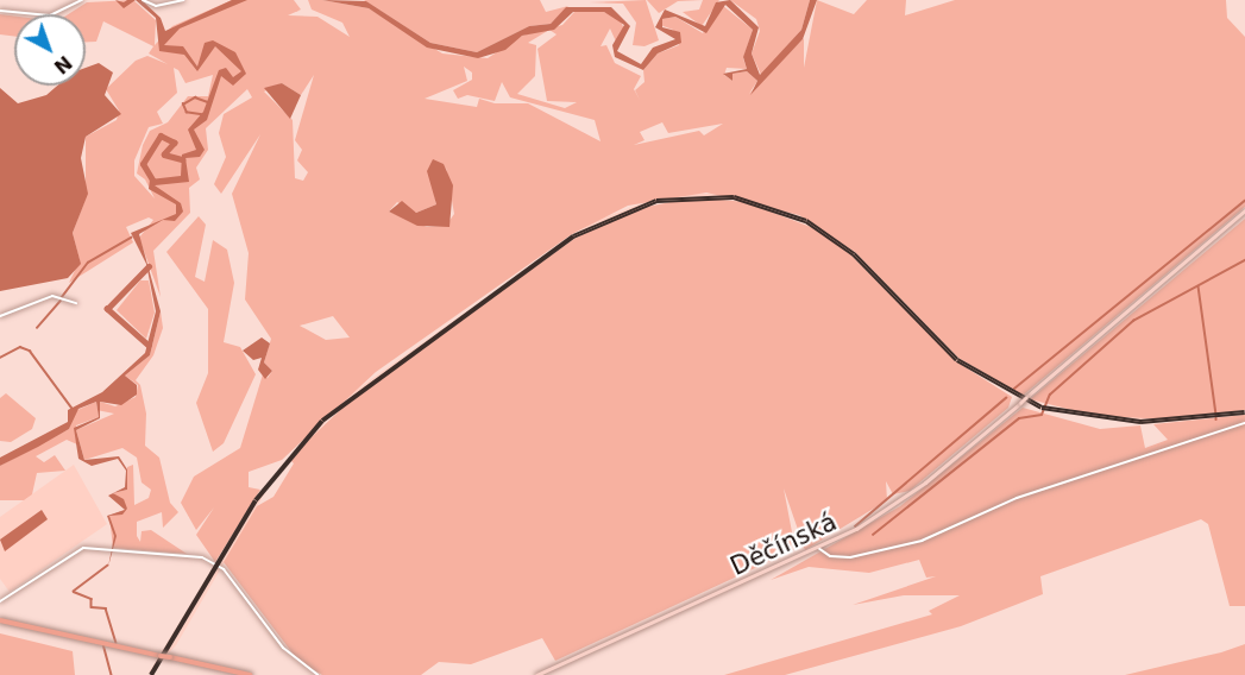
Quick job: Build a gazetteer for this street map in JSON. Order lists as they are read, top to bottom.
{
  "streets": {
    "main road": ["Děčínská"]
  },
  "north": "bottom right"
}
